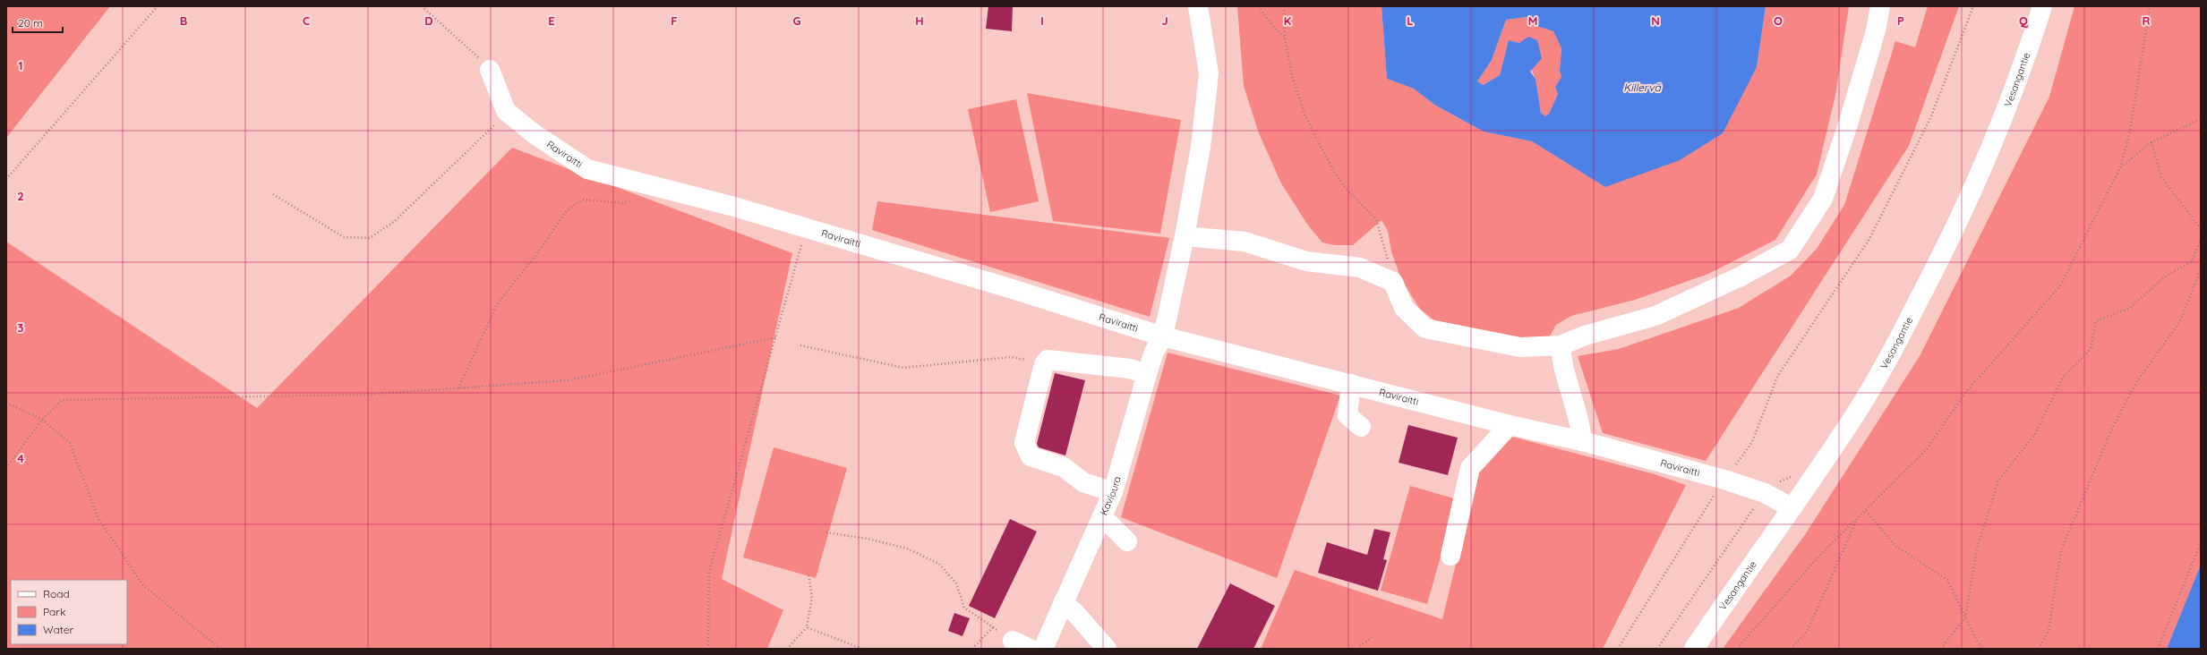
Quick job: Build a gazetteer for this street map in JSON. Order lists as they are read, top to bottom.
{
  "streets": {
    "street": ["Vesangantie", "Raviraitti", "Kavioura"]
  },
  "crossings": [
    ["Vesangantie", "Raviraitti"],
    ["Raviraitti", "Kavioura"]
  ],
  "water": ["Killervä"],
  "legend": ["Road", "Park", "Water"],
  "scale_bar": "20 m",
  "grid": {
    "columns": [
      "B",
      "C",
      "D",
      "E",
      "F",
      "G",
      "H",
      "I",
      "J",
      "K",
      "L",
      "M",
      "N",
      "O",
      "P",
      "Q",
      "R"
    ],
    "rows": [
      "1",
      "2",
      "3",
      "4"
    ]
  }
}
